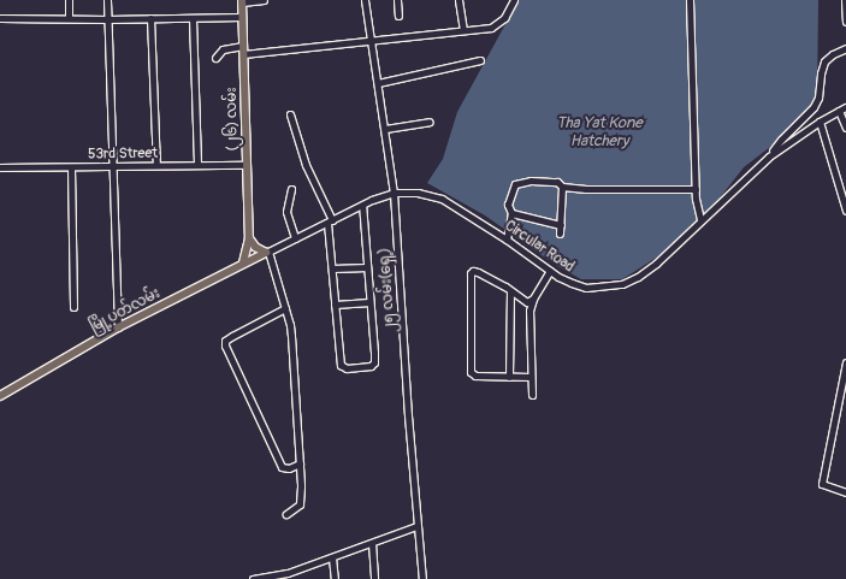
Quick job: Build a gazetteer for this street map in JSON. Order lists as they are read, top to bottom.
{
  "streets": {
    "main road": ["(၂၆) လမ်း", "မြို့ပတ်လမ်း"],
    "street": ["53rd Street", "Circular Road", "၂၅ လမ်း(ရှေ့)"]
  },
  "crossings": [
    ["(၂၆) လမ်း", "53rd Street"],
    ["(၂၆) လမ်း", "မြို့ပတ်လမ်း"],
    ["Circular Road", "၂၅ လမ်း(ရှေ့)"],
    ["Circular Road", "မြို့ပတ်လမ်း"]
  ],
  "water": ["Tha Yat Kone Hatchery"]
}
